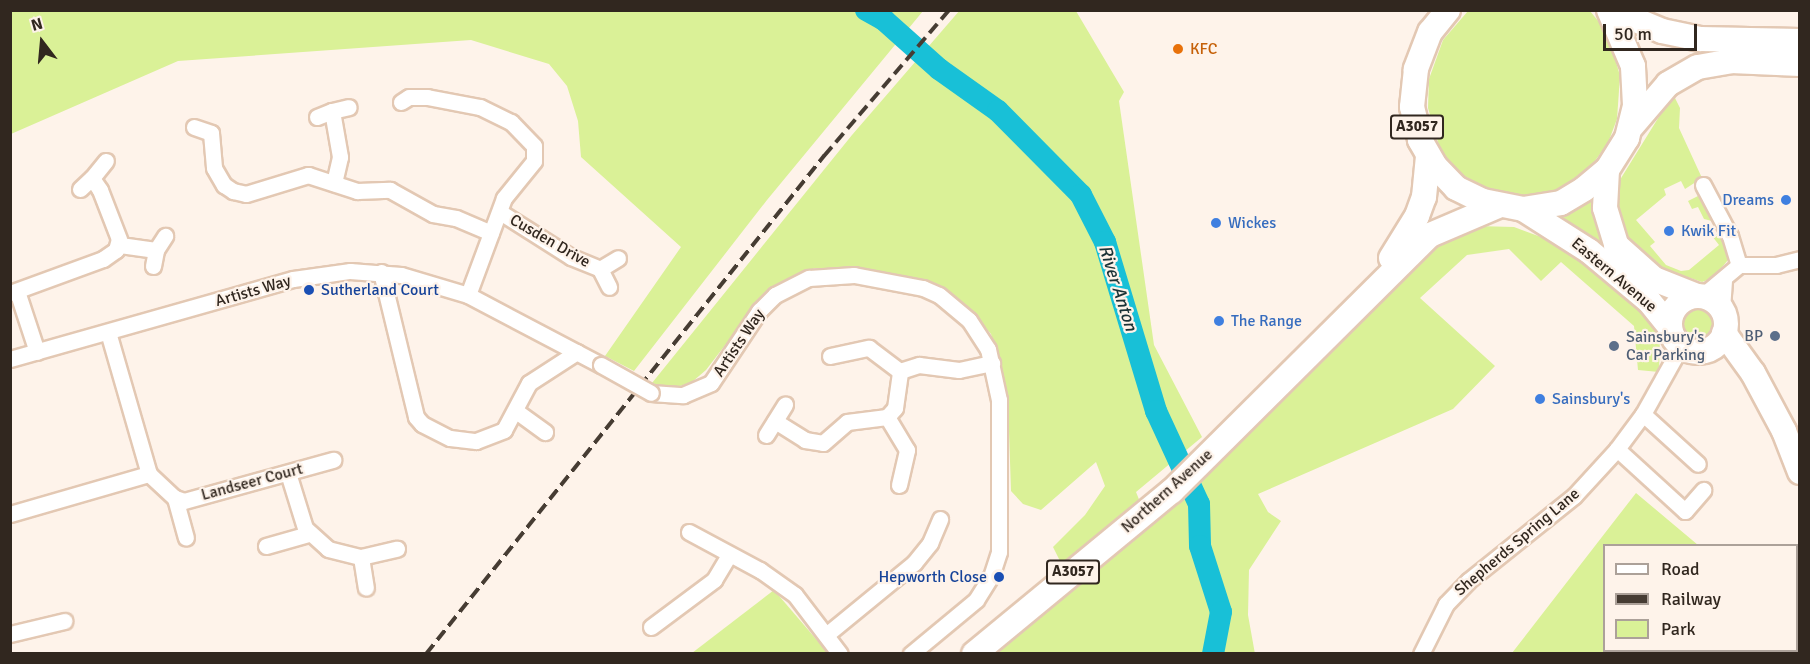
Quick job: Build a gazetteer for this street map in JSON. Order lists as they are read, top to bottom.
{
  "streets": {
    "main road": ["A3057", "Eastern Avenue", "Northern Avenue"],
    "street": [
      "Cusden Drive",
      "Artists Way",
      "Landseer Court",
      "Shepherds Spring Lane"
    ]
  },
  "crossings": [
    ["A3057", "Eastern Avenue"],
    ["A3057", "Northern Avenue"],
    ["A3057", "Shepherds Spring Lane"],
    ["Cusden Drive", "Artists Way"],
    ["Eastern Avenue", "Shepherds Spring Lane"]
  ],
  "water": ["River Anton"],
  "places": [
    "KFC",
    "Dreams",
    "Wickes",
    "Kwik Fit",
    "Sutherland Court",
    "The Range",
    "BP",
    "Sainsbury's Car Parking",
    "Sainsbury's",
    "Hepworth Close"
  ],
  "legend": ["Road", "Railway", "Park"],
  "scale_bar": "50 m",
  "north": "top"
}
